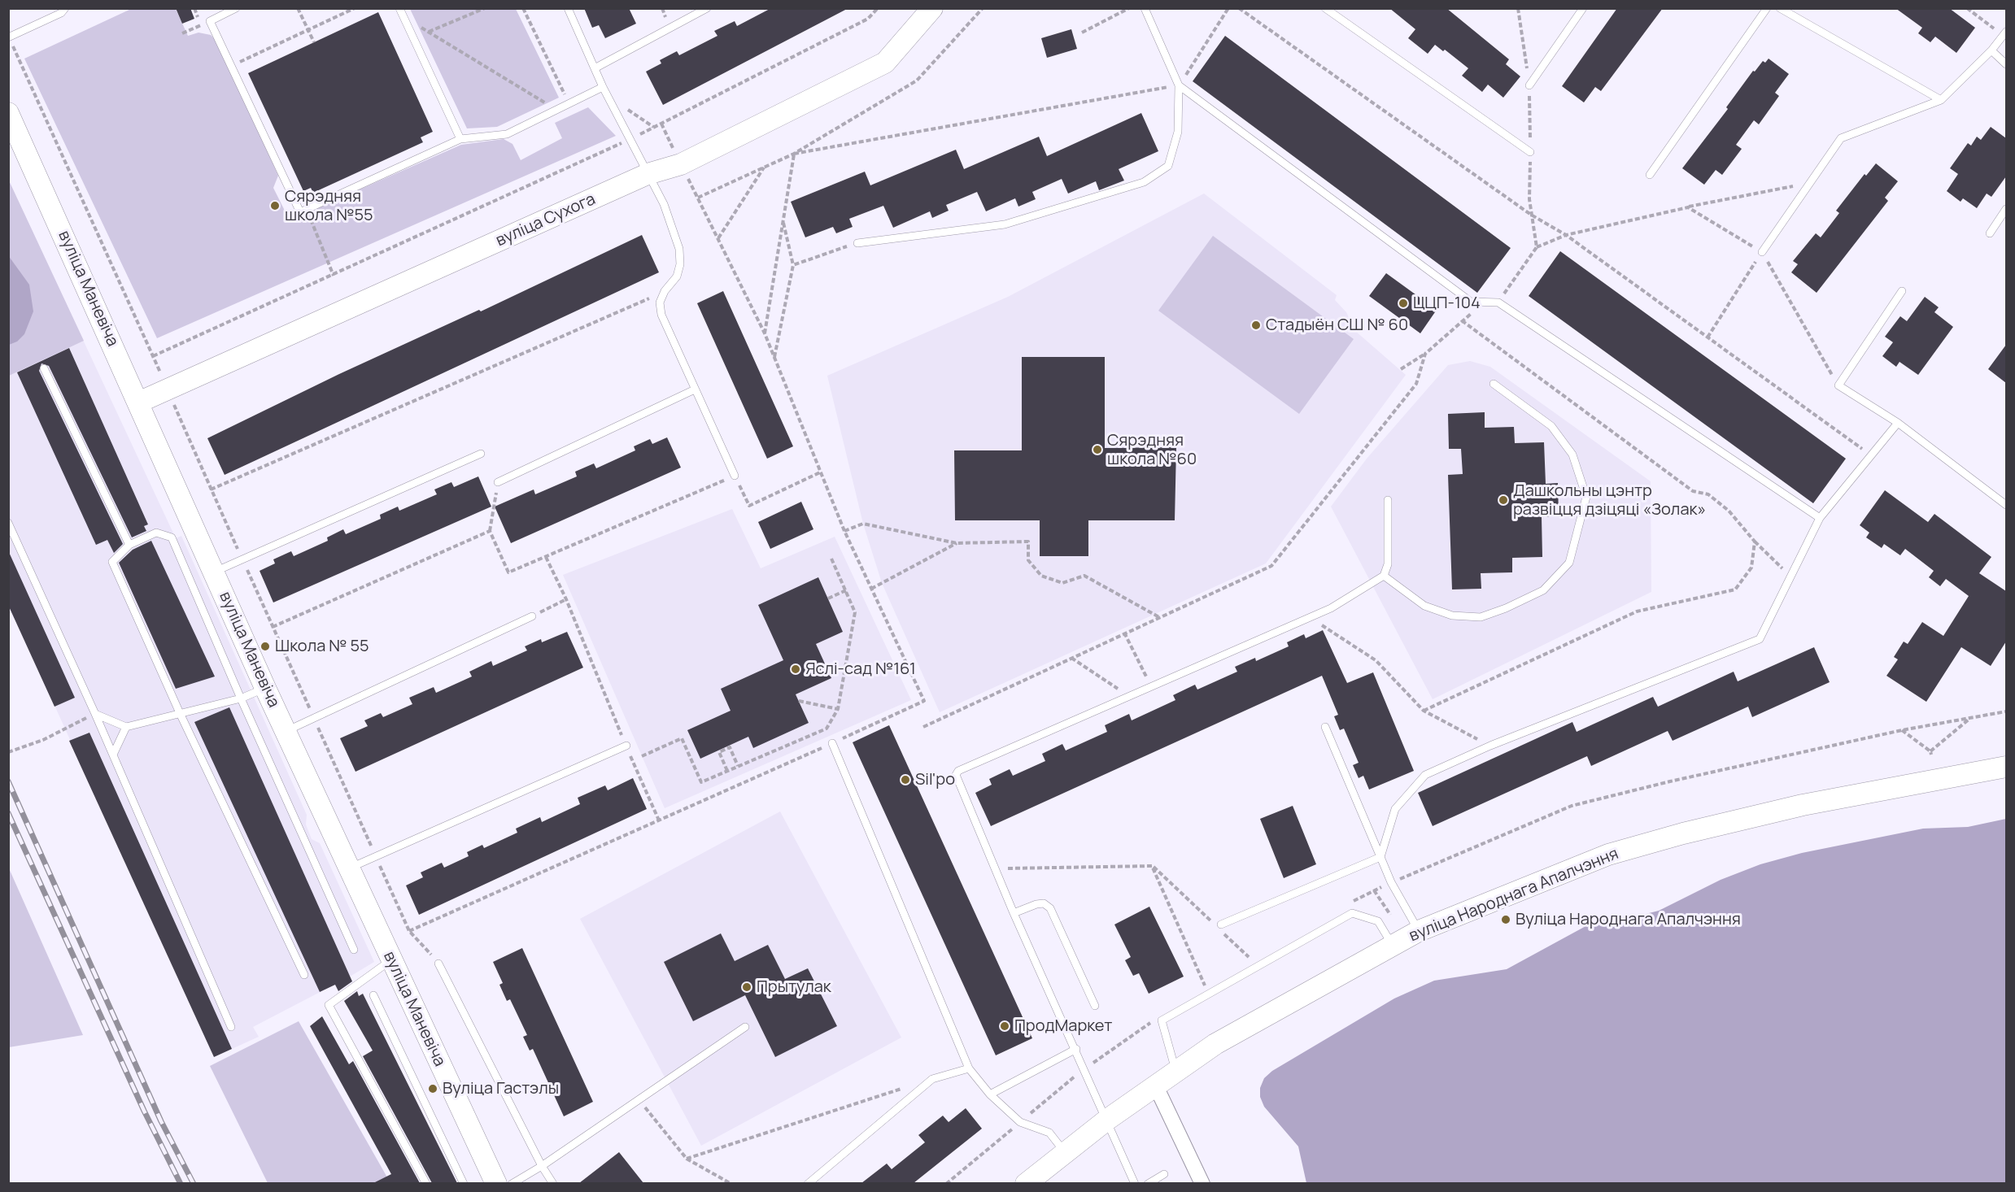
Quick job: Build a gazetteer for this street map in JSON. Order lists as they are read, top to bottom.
{
  "streets": {
    "street": ["вуліца Сухога", "вуліца Маневіча", "вуліца Народнага Апалчэння"]
  },
  "crossings": [
    ["вуліца Сухога", "вуліца Маневіча"]
  ],
  "places": [
    "Сярэдняя школа №55",
    "ЦЦП-104",
    "Стадыён СШ № 60",
    "Сярэдняя школа №60",
    "Дашкольны цэнтр развіцця дзіцяці «Золак»",
    "Школа № 55",
    "Яслі-сад №161",
    "Sil'po",
    "Вуліца Народнага Апалчэння",
    "Прытулак",
    "ПродМаркет",
    "Вуліца Гастэлы"
  ]
}
